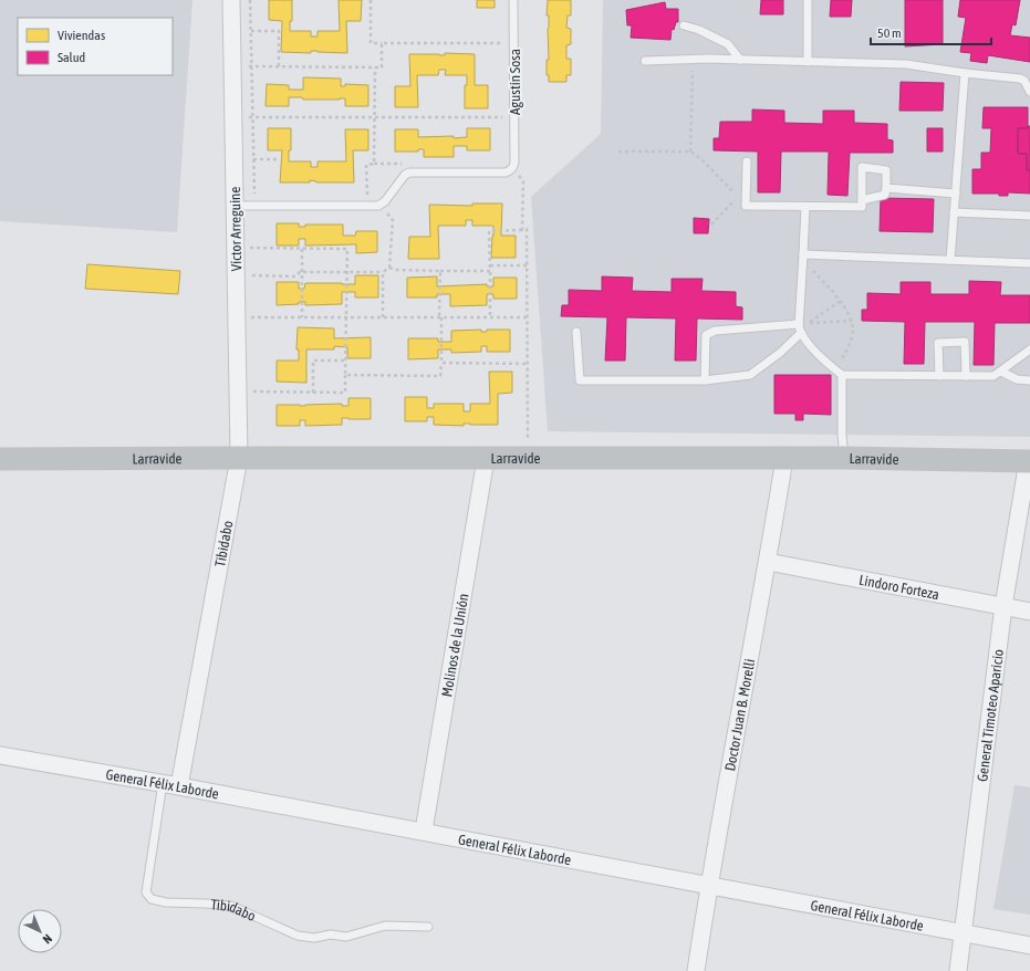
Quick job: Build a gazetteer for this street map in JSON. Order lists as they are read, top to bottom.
{
  "streets": {
    "street": [
      "Víctor Arreguine",
      "Larravide",
      "Tibidabo",
      "Lindoro Forteza",
      "Molinos de la Unión",
      "Doctor Juan B. Morelli",
      "General Timoteo Aparicio",
      "General Félix Laborde"
    ],
    "lane": ["Agustín Sosa"]
  },
  "crossings": [
    ["Víctor Arreguine", "Larravide"],
    ["Víctor Arreguine", "Tibidabo"],
    ["Larravide", "Tibidabo"],
    ["Larravide", "Molinos de la Unión"],
    ["Larravide", "Doctor Juan B. Morelli"],
    ["Larravide", "General Timoteo Aparicio"],
    ["Tibidabo", "General Félix Laborde"],
    ["Lindoro Forteza", "Doctor Juan B. Morelli"],
    ["Lindoro Forteza", "General Timoteo Aparicio"],
    ["Molinos de la Unión", "General Félix Laborde"],
    ["Doctor Juan B. Morelli", "General Félix Laborde"],
    ["General Timoteo Aparicio", "General Félix Laborde"]
  ],
  "legend": ["Viviendas", "Salud"],
  "scale_bar": "50 m",
  "north": "bottom right"
}
